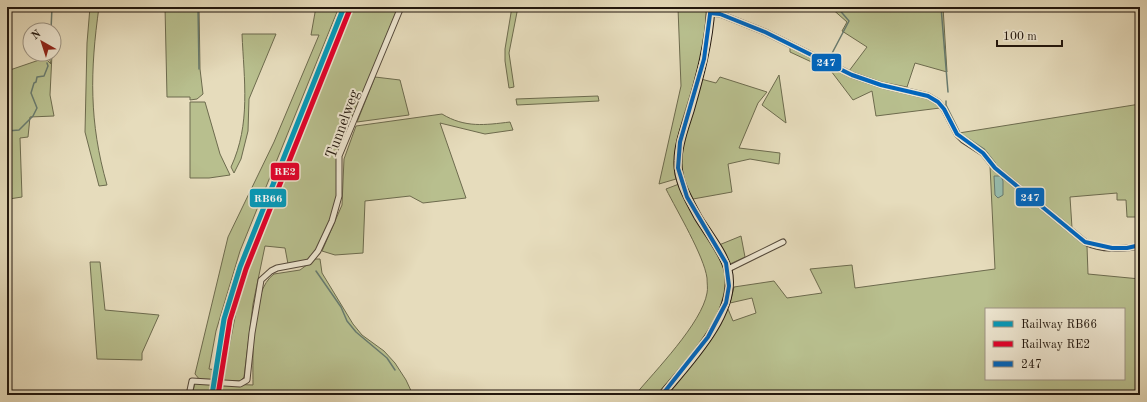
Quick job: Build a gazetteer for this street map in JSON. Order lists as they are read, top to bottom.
{
  "streets": {
    "street": ["Tunnelweg"]
  },
  "lines": ["rail line RB66", "transit line 247", "rail line RE2"],
  "legend": ["Railway RB66", "Railway RE2", "247"],
  "scale_bar": "100 m",
  "north": "top left"
}
